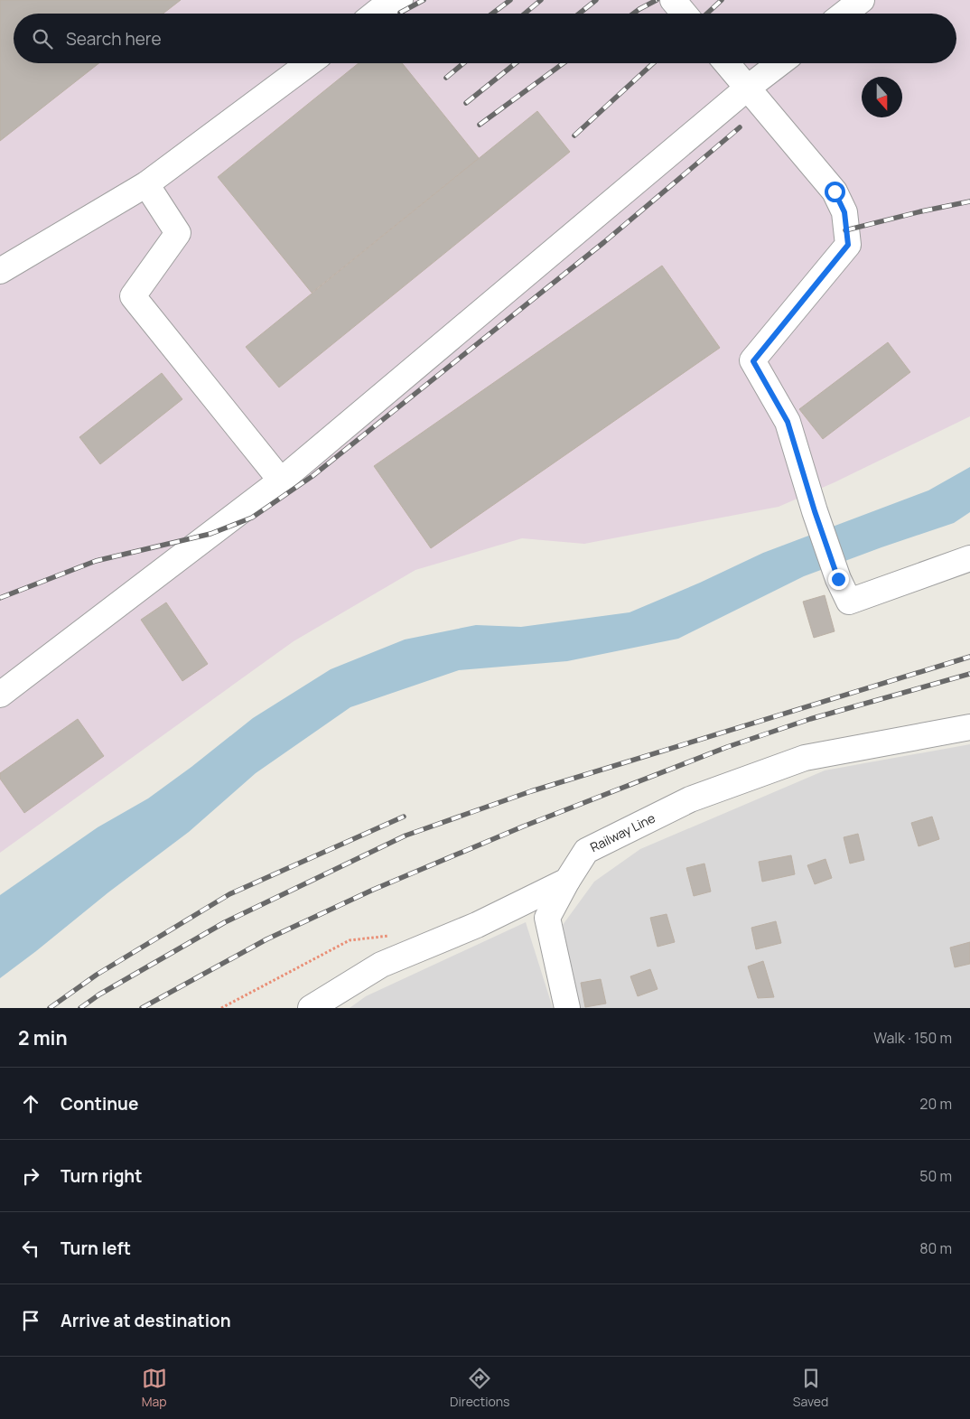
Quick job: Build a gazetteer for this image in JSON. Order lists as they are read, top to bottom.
{
  "streets": {
    "street": ["Railway Line"]
  },
  "north": "bottom",
  "page": {
    "search": "Search here",
    "heading": ["2 min", "Walk · 150 m"],
    "list": [
      ["Continue", "20 m"],
      ["Turn right", "50 m"],
      ["Turn left", "80 m"],
      "Arrive at destination"
    ],
    "nav": ["Map", "Directions", "Saved"]
  }
}
